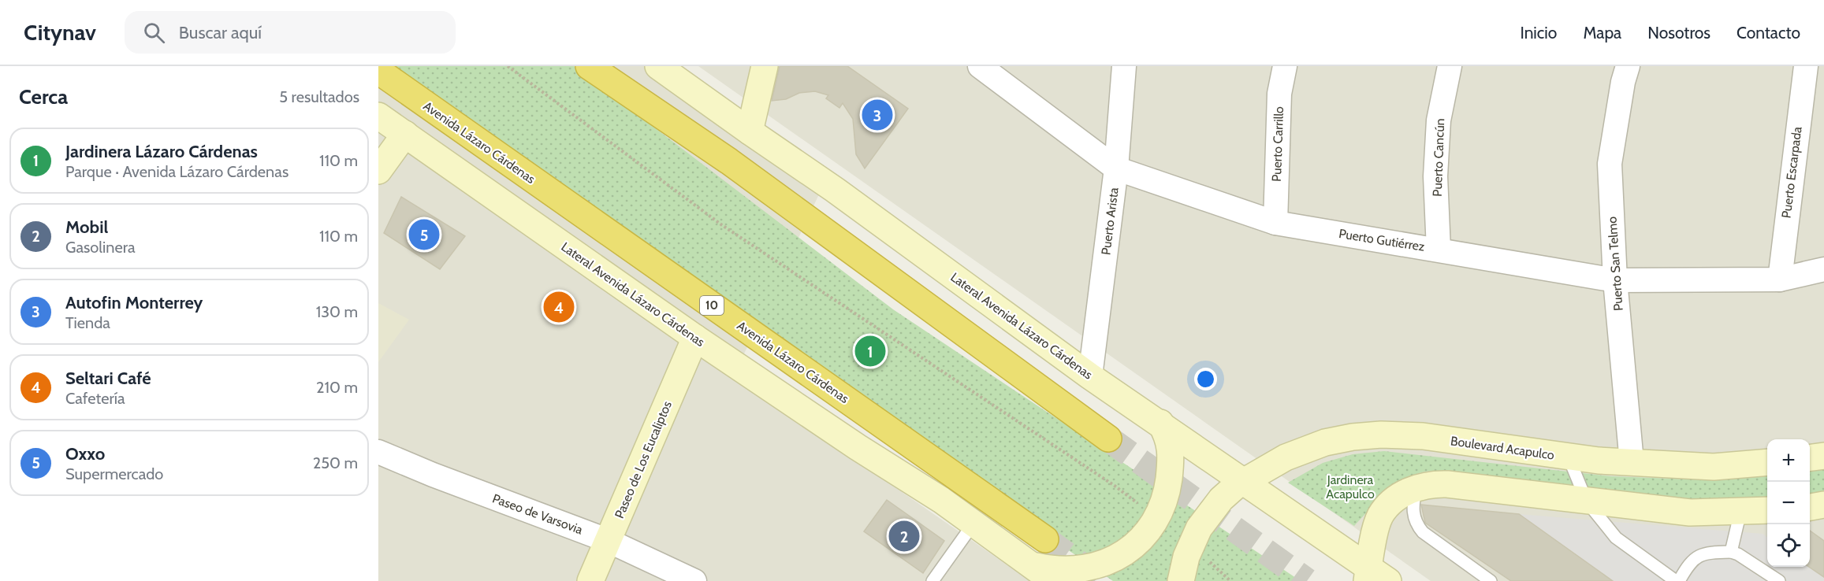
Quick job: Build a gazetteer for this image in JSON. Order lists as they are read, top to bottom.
{
  "streets": {
    "highway": ["Avenida Lázaro Cárdenas", "10"],
    "main road": ["Lateral Avenida Lázaro Cárdenas", "Boulevard Acapulco", "Paseo de Los Eucaliptos"],
    "street": [
      "Puerto Carrillo",
      "Puerto Cancún",
      "Puerto Escarpada",
      "Puerto Arista",
      "Puerto Gutiérrez",
      "Puerto San Telmo",
      "Paseo de Varsovia"
    ]
  },
  "crossings": [
    ["Puerto Carrillo", "Puerto Gutiérrez"],
    ["Puerto Cancún", "Puerto Gutiérrez"],
    ["Puerto Escarpada", "Puerto Gutiérrez"],
    ["Puerto Arista", "Puerto Gutiérrez"],
    ["Puerto Arista", "Lateral Avenida Lázaro Cárdenas"],
    ["Puerto Gutiérrez", "Puerto San Telmo"],
    ["Puerto San Telmo", "Boulevard Acapulco"],
    ["Lateral Avenida Lázaro Cárdenas", "Boulevard Acapulco"],
    ["Lateral Avenida Lázaro Cárdenas", "Paseo de Los Eucaliptos"],
    ["Paseo de Los Eucaliptos", "Paseo de Varsovia"]
  ],
  "parks": ["Jardinera Acapulco"],
  "page": {
    "header": "Citynav",
    "search": "Buscar aquí",
    "nav": [
      "Inicio",
      "Mapa",
      "Nosotros",
      "Contacto"
    ],
    "heading": ["Cerca", "5 resultados"],
    "pins": [
      "3",
      "5",
      "4",
      "1",
      "2"
    ],
    "list": [
      {
        "mark": "1",
        "name": "Jardinera Lázaro Cárdenas",
        "note": "Parque · Avenida Lázaro Cárdenas",
        "value": "110 m"
      },
      {
        "mark": "2",
        "name": "Mobil",
        "note": "Gasolinera",
        "value": "110 m"
      },
      {
        "mark": "3",
        "name": "Autofin Monterrey",
        "note": "Tienda",
        "value": "130 m"
      },
      {
        "mark": "4",
        "name": "Seltari Café",
        "note": "Cafetería",
        "value": "210 m"
      },
      {
        "mark": "5",
        "name": "Oxxo",
        "note": "Supermercado",
        "value": "250 m"
      }
    ],
    "map_buttons": ["+", "−"]
  }
}
